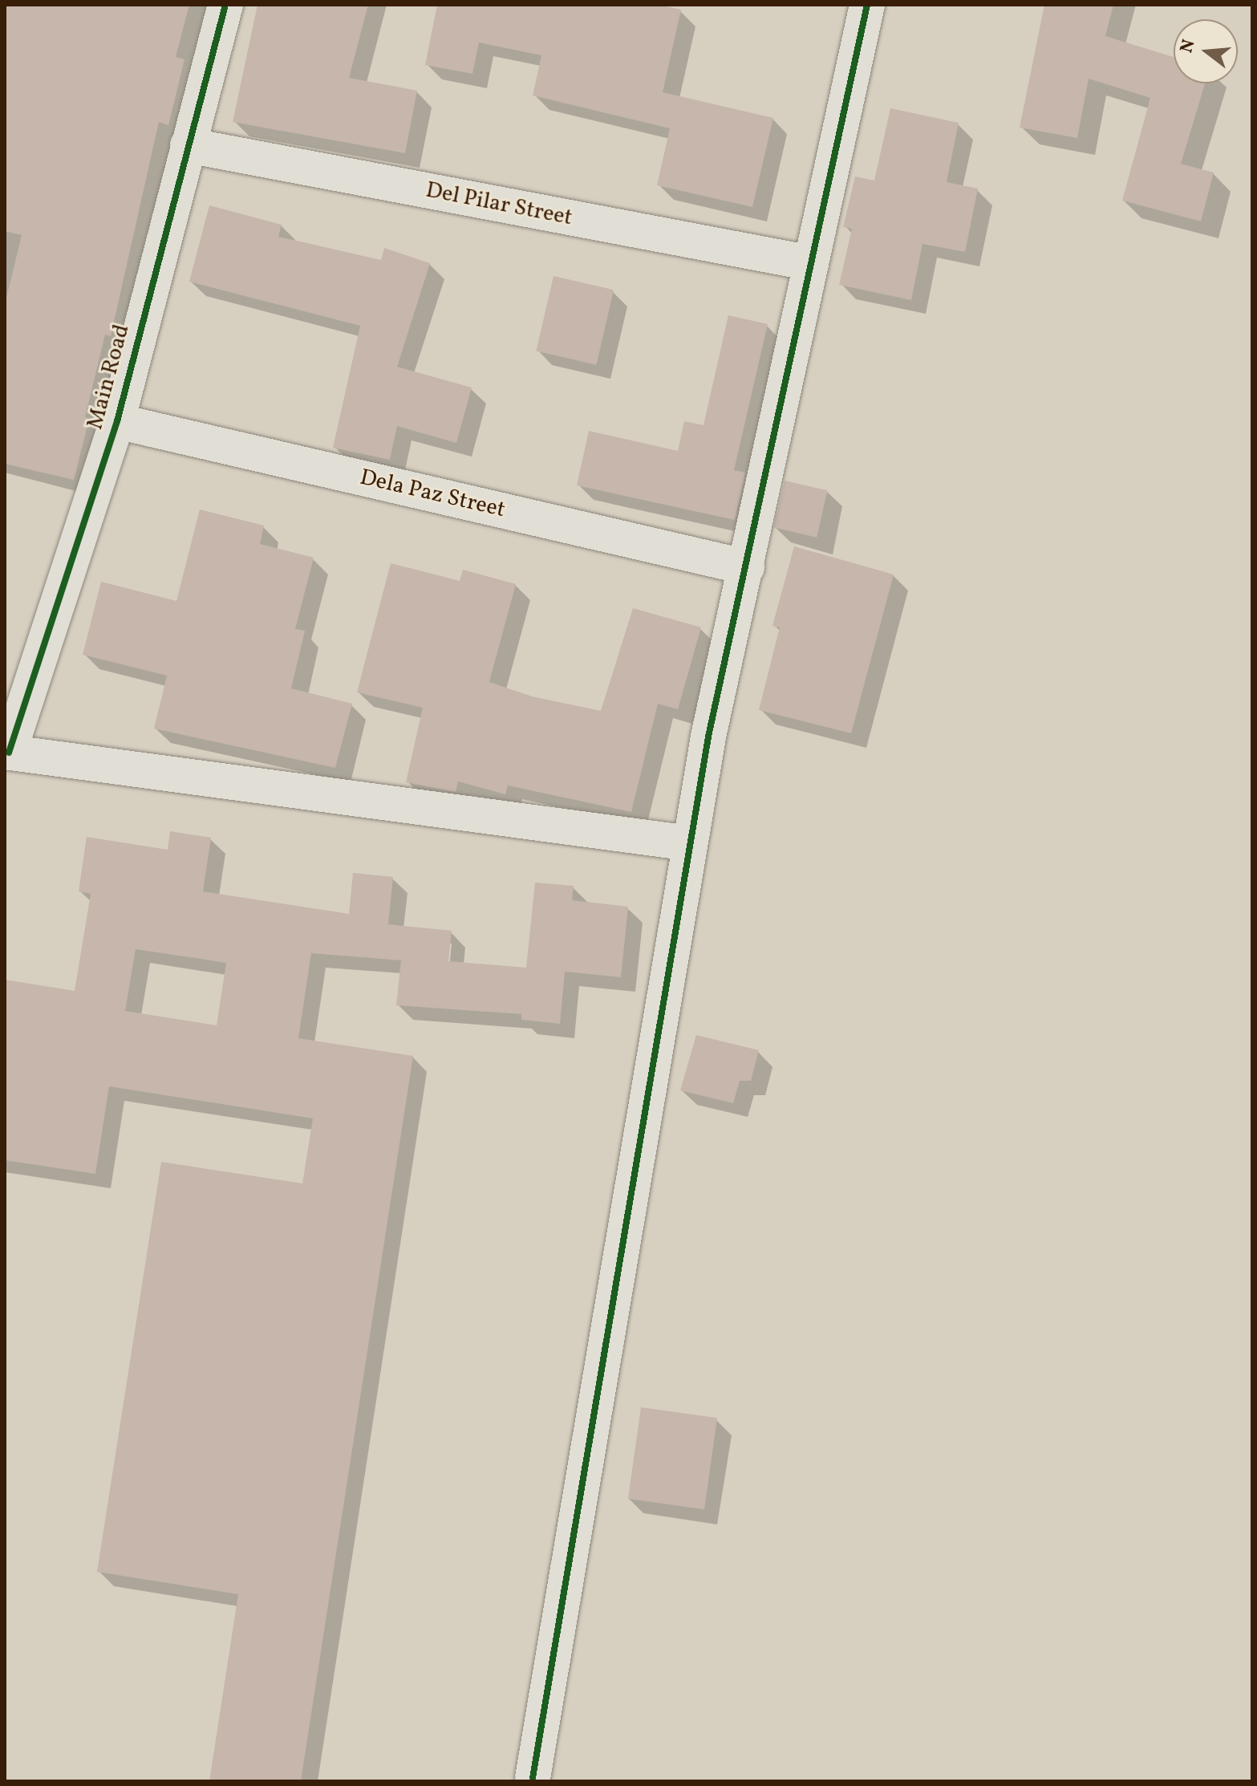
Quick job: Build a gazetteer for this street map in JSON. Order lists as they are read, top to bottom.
{
  "streets": {
    "street": ["Del Pilar Street", "Main Road", "Dela Paz Street"]
  },
  "crossings": [
    ["Del Pilar Street", "Main Road"],
    ["Main Road", "Dela Paz Street"]
  ],
  "north": "left"
}
